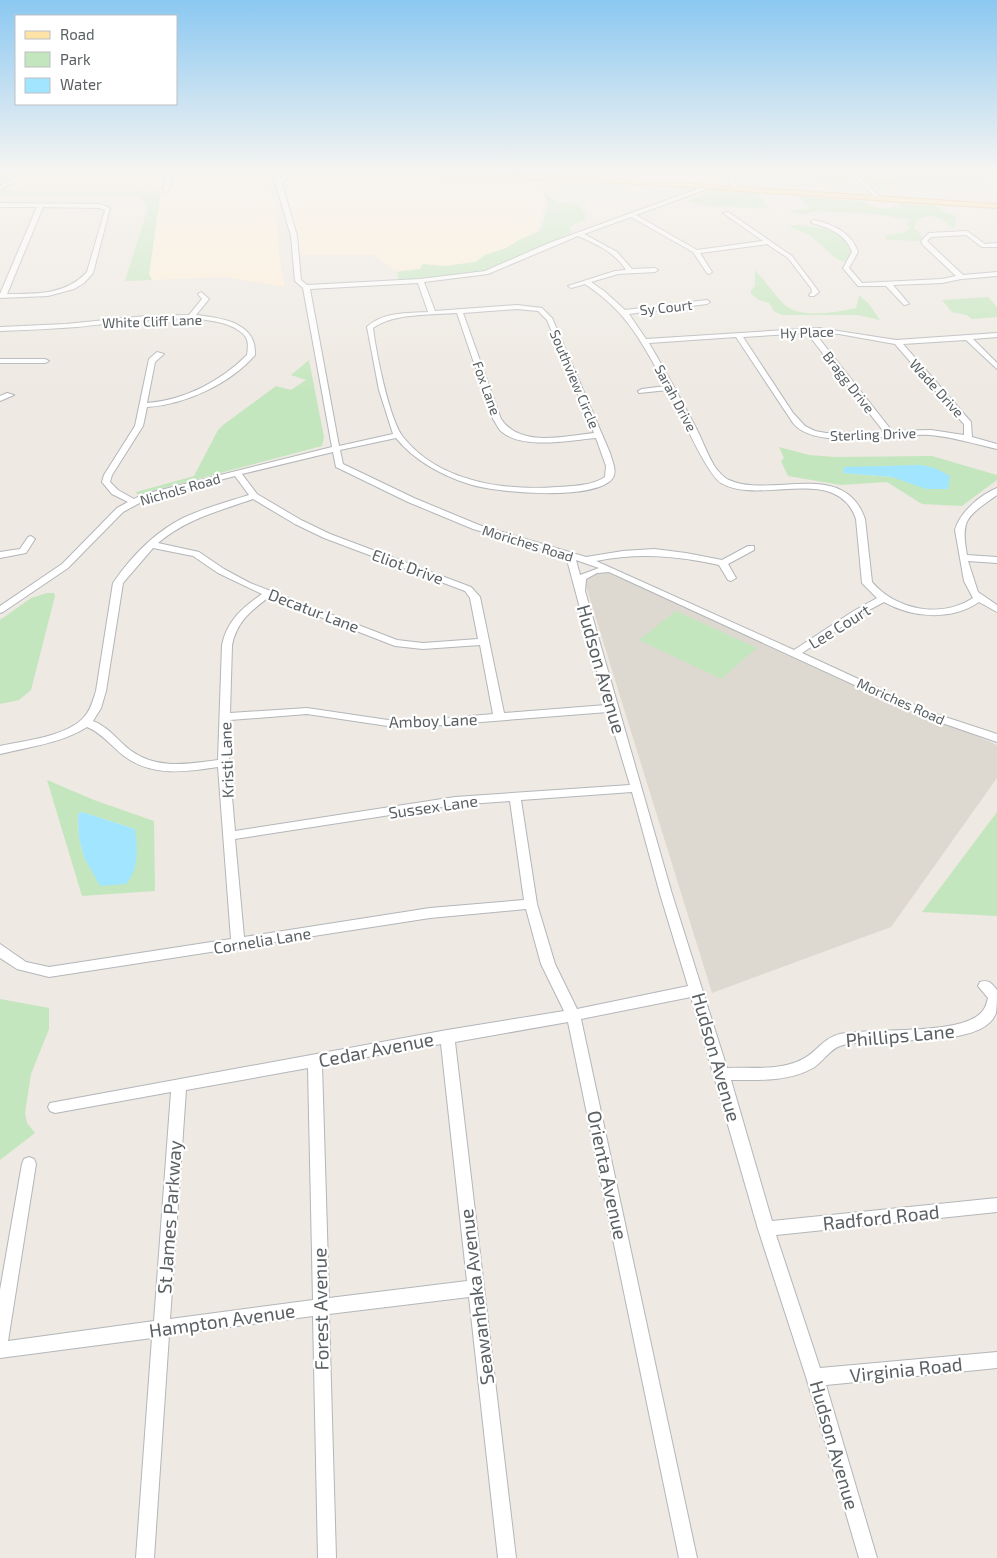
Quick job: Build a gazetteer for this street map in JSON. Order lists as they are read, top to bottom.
{
  "streets": {
    "street": [
      "Sy Court",
      "White Cliff Lane",
      "Hy Place",
      "Southview Circle",
      "Bragg Drive",
      "Fox Lane",
      "Wade Drive",
      "Sarah Drive",
      "Sterling Drive",
      "Nichols Road",
      "Moriches Road",
      "Eliot Drive",
      "Decatur Lane",
      "Lee Court",
      "Hudson Avenue",
      "Amboy Lane",
      "Kristi Lane",
      "Sussex Lane",
      "Cornelia Lane",
      "Phillips Lane",
      "Cedar Avenue",
      "Orienta Avenue",
      "St James Parkway",
      "Radford Road",
      "Seawanhaka Avenue",
      "Forest Avenue",
      "Hampton Avenue",
      "Virginia Road"
    ]
  },
  "crossings": [
    ["Sy Court", "Sarah Drive"],
    ["Hy Place", "Bragg Drive"],
    ["Hy Place", "Wade Drive"],
    ["Hy Place", "Sarah Drive"],
    ["Hy Place", "Sterling Drive"],
    ["Southview Circle", "Fox Lane"],
    ["Southview Circle", "Nichols Road"],
    ["Bragg Drive", "Sterling Drive"],
    ["Wade Drive", "Sterling Drive"],
    ["Sarah Drive", "Lee Court"],
    ["Nichols Road", "Moriches Road"],
    ["Nichols Road", "Eliot Drive"],
    ["Moriches Road", "Lee Court"],
    ["Moriches Road", "Hudson Avenue"],
    ["Eliot Drive", "Decatur Lane"],
    ["Eliot Drive", "Amboy Lane"],
    ["Decatur Lane", "Kristi Lane"],
    ["Hudson Avenue", "Amboy Lane"],
    ["Hudson Avenue", "Sussex Lane"],
    ["Hudson Avenue", "Phillips Lane"],
    ["Hudson Avenue", "Cedar Avenue"],
    ["Hudson Avenue", "Radford Road"],
    ["Hudson Avenue", "Virginia Road"],
    ["Amboy Lane", "Kristi Lane"],
    ["Kristi Lane", "Sussex Lane"],
    ["Kristi Lane", "Cornelia Lane"],
    ["Sussex Lane", "Orienta Avenue"],
    ["Cornelia Lane", "Orienta Avenue"],
    ["Cedar Avenue", "Orienta Avenue"],
    ["Cedar Avenue", "St James Parkway"],
    ["Cedar Avenue", "Seawanhaka Avenue"],
    ["Cedar Avenue", "Forest Avenue"],
    ["St James Parkway", "Hampton Avenue"],
    ["Seawanhaka Avenue", "Hampton Avenue"],
    ["Forest Avenue", "Hampton Avenue"]
  ],
  "legend": ["Road", "Park", "Water"]
}
